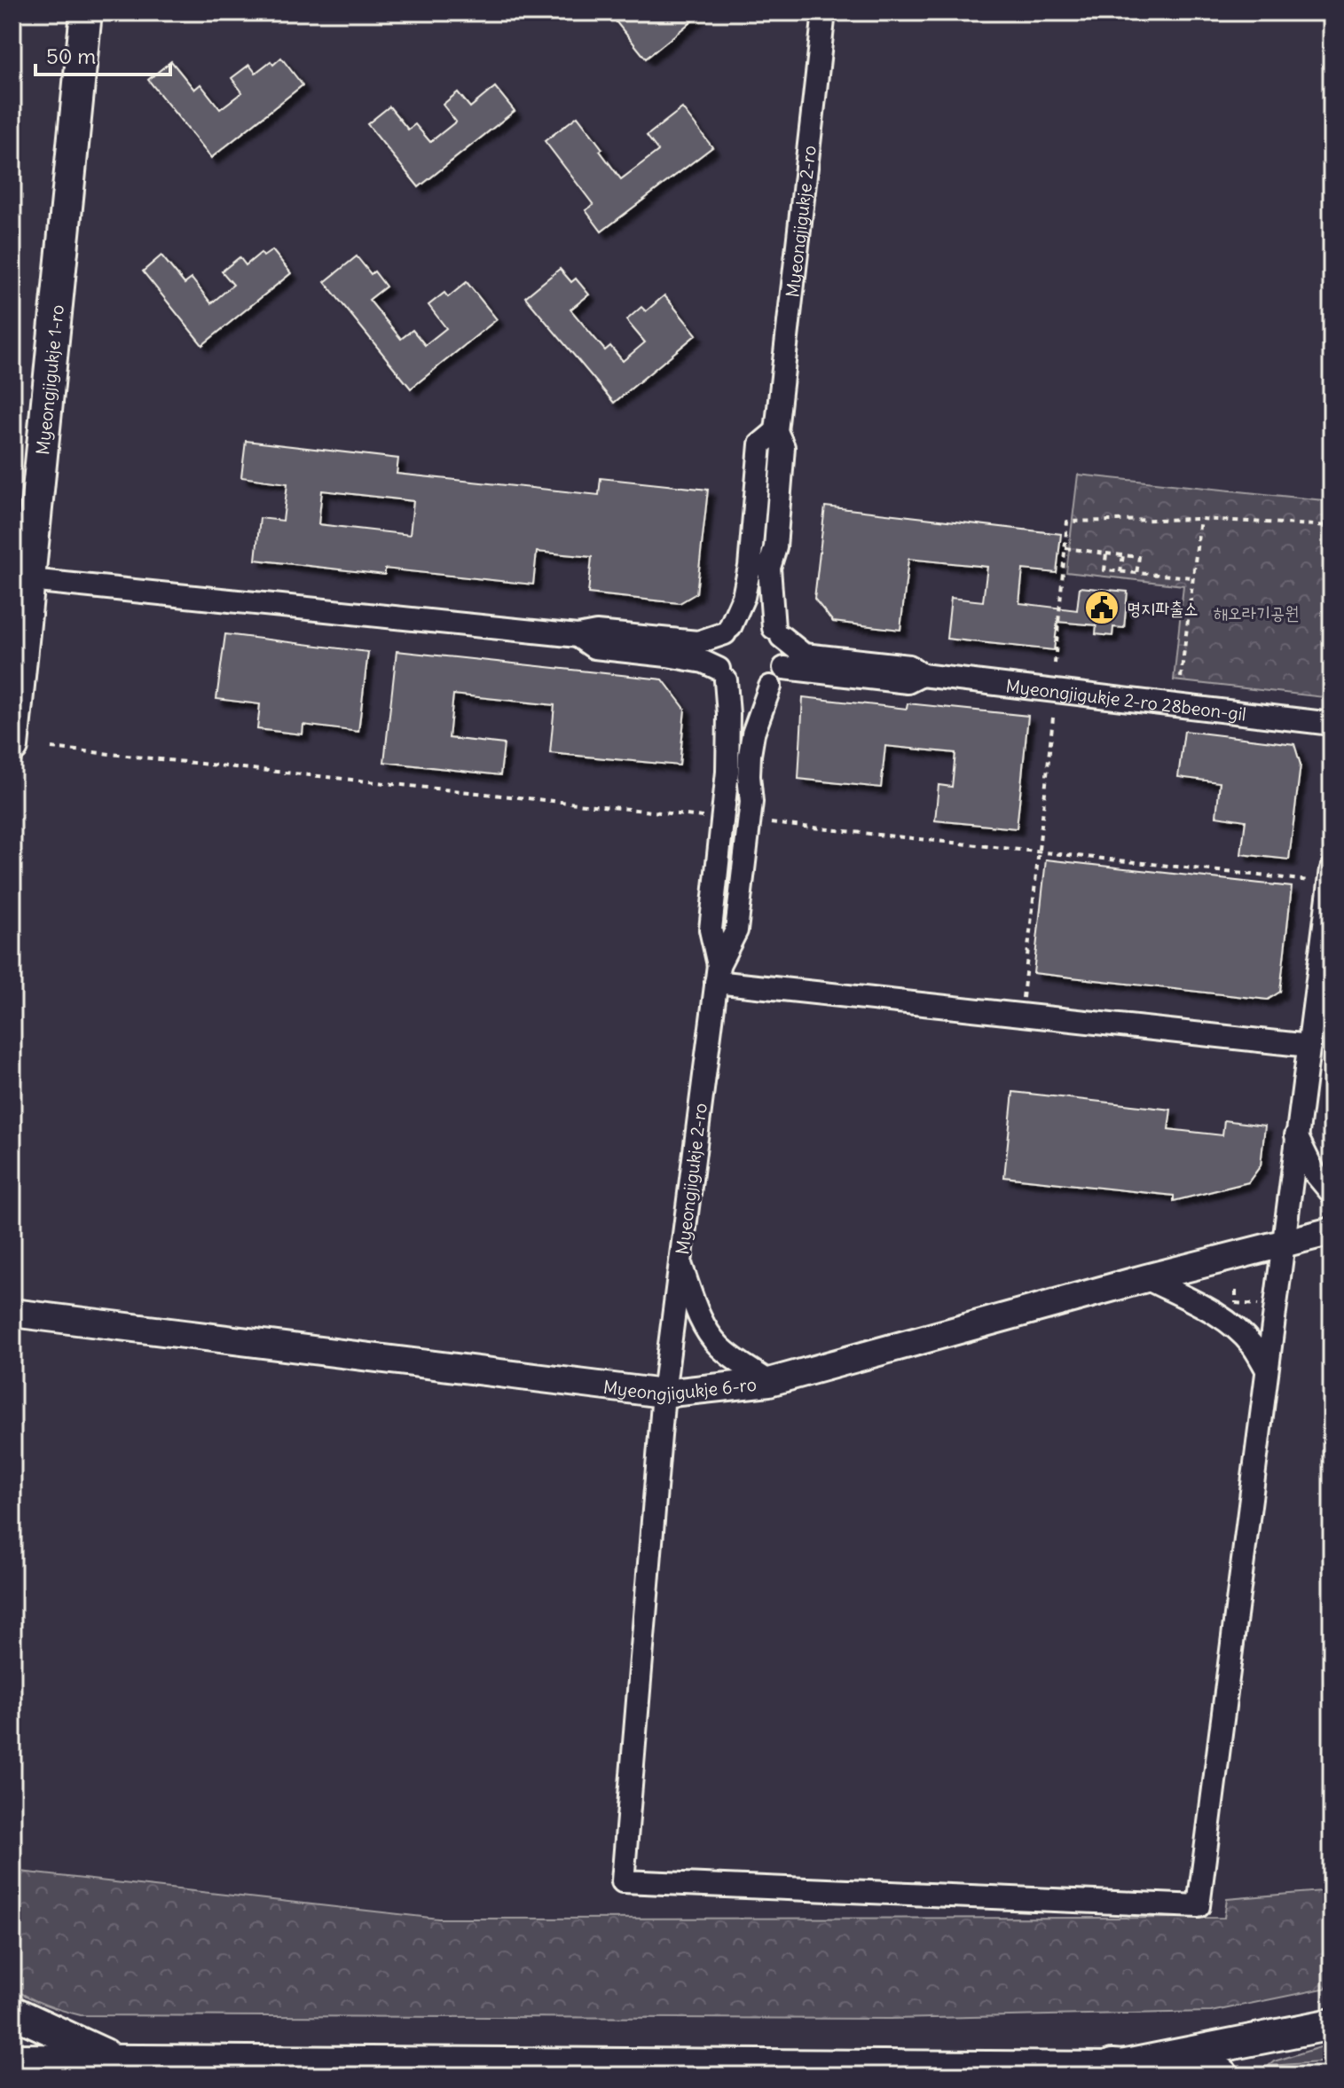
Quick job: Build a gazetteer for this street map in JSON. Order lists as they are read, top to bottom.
{
  "streets": {
    "main road": ["Myeongjigukje 1-ro"],
    "street": ["Myeongjigukje 2-ro", "Myeongjigukje 2-ro 28beon-gil", "Myeongjigukje 6-ro"]
  },
  "crossings": [
    ["Myeongjigukje 2-ro", "Myeongjigukje 2-ro 28beon-gil"],
    ["Myeongjigukje 2-ro", "Myeongjigukje 6-ro"]
  ],
  "parks": ["해오라기공원"],
  "places": {
    "public building": ["명지파출소"]
  },
  "scale_bar": "50 m"
}
